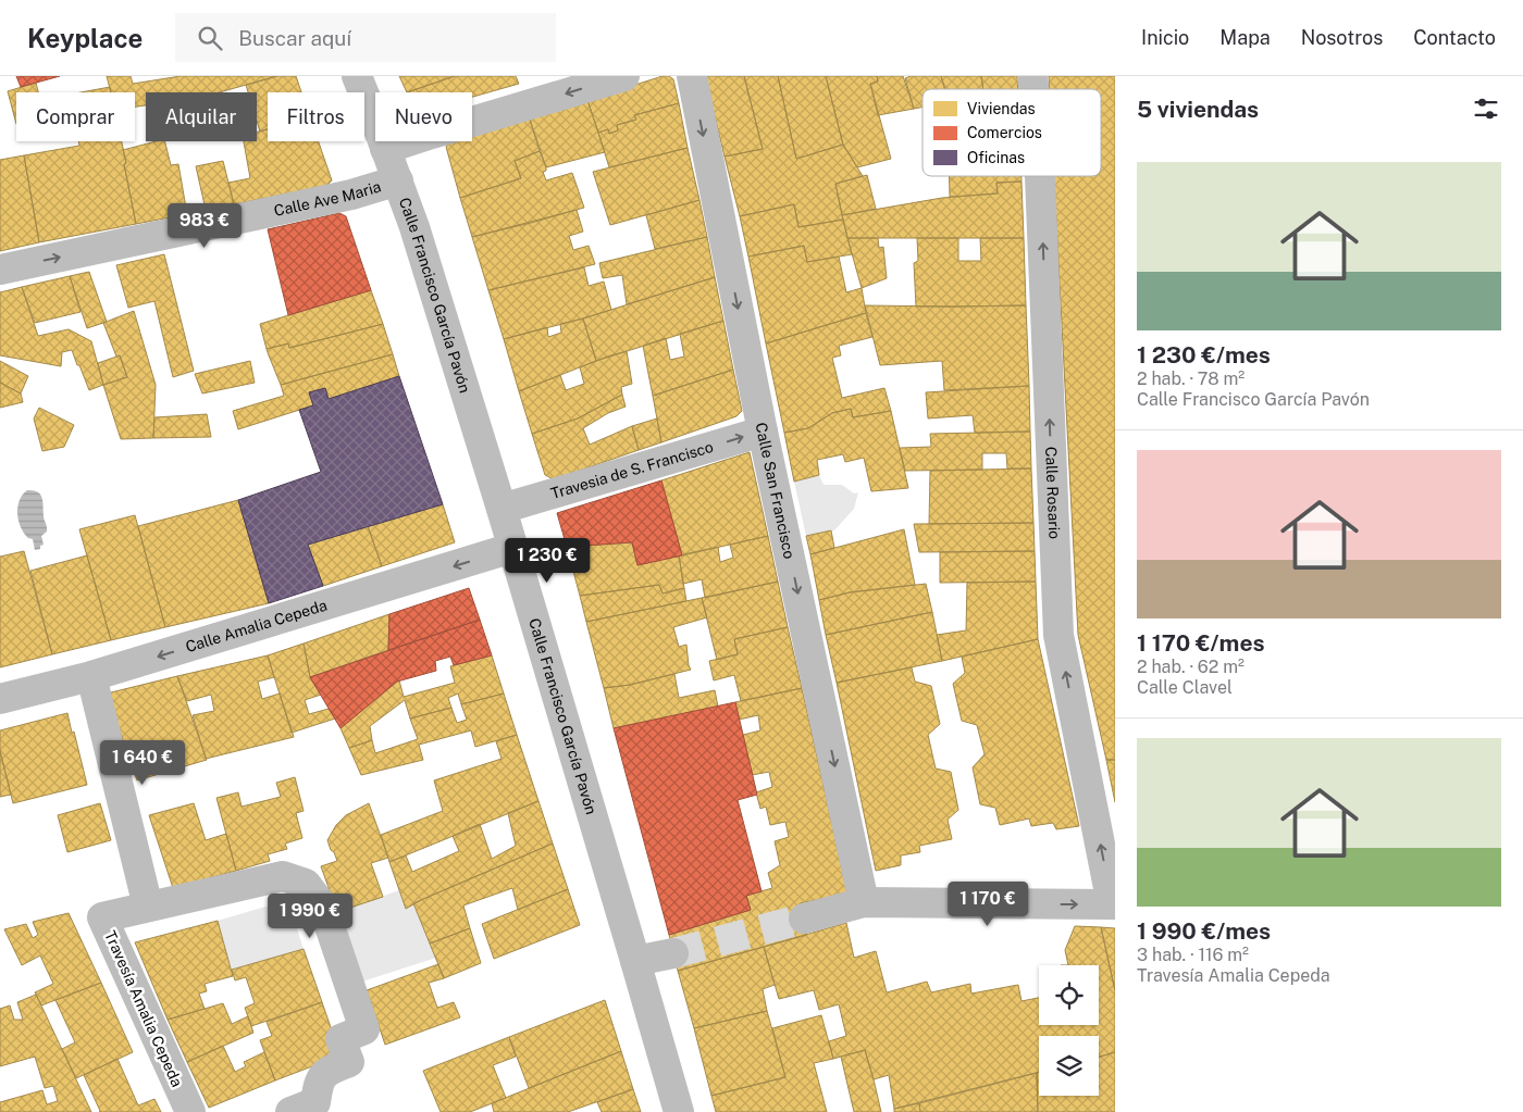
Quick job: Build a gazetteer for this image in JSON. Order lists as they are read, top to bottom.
{
  "streets": {
    "street": [
      "Calle Ave Maria",
      "Calle Francisco García Pavón",
      "Travesia de S. Francisco",
      "Calle San Francisco",
      "Calle Rosario",
      "Calle Amalia Cepeda",
      "Travesía Amalia Cepeda"
    ]
  },
  "crossings": [
    ["Calle Ave Maria", "Calle Francisco García Pavón"],
    ["Calle Francisco García Pavón", "Travesia de S. Francisco"],
    ["Calle Francisco García Pavón", "Calle Amalia Cepeda"],
    ["Travesia de S. Francisco", "Calle San Francisco"]
  ],
  "one_way": [
    "Calle Ave Maria",
    "Travesia de S. Francisco",
    "Calle San Francisco",
    "Calle Rosario",
    "Calle Amalia Cepeda"
  ],
  "legend": ["Viviendas", "Comercios", "Oficinas"],
  "page": {
    "header": "Keyplace",
    "search": "Buscar aquí",
    "nav": [
      "Inicio",
      "Mapa",
      "Nosotros",
      "Contacto"
    ],
    "heading": "5 viviendas",
    "chip": [
      "Comprar",
      "Alquilar",
      "Filtros",
      "Nuevo"
    ],
    "list": [
      {
        "name": "1 230 €/mes",
        "note": "2 hab. · 78 m² · Calle Francisco García Pavón"
      },
      {
        "name": "1 170 €/mes",
        "note": "2 hab. · 62 m² · Calle Clavel"
      },
      {
        "name": "1 990 €/mes",
        "note": "3 hab. · 116 m² · Travesía Amalia Cepeda"
      }
    ],
    "price": [
      "983 €",
      "1 230 €",
      "1 640 €",
      "1 170 €",
      "1 990 €"
    ]
  }
}
